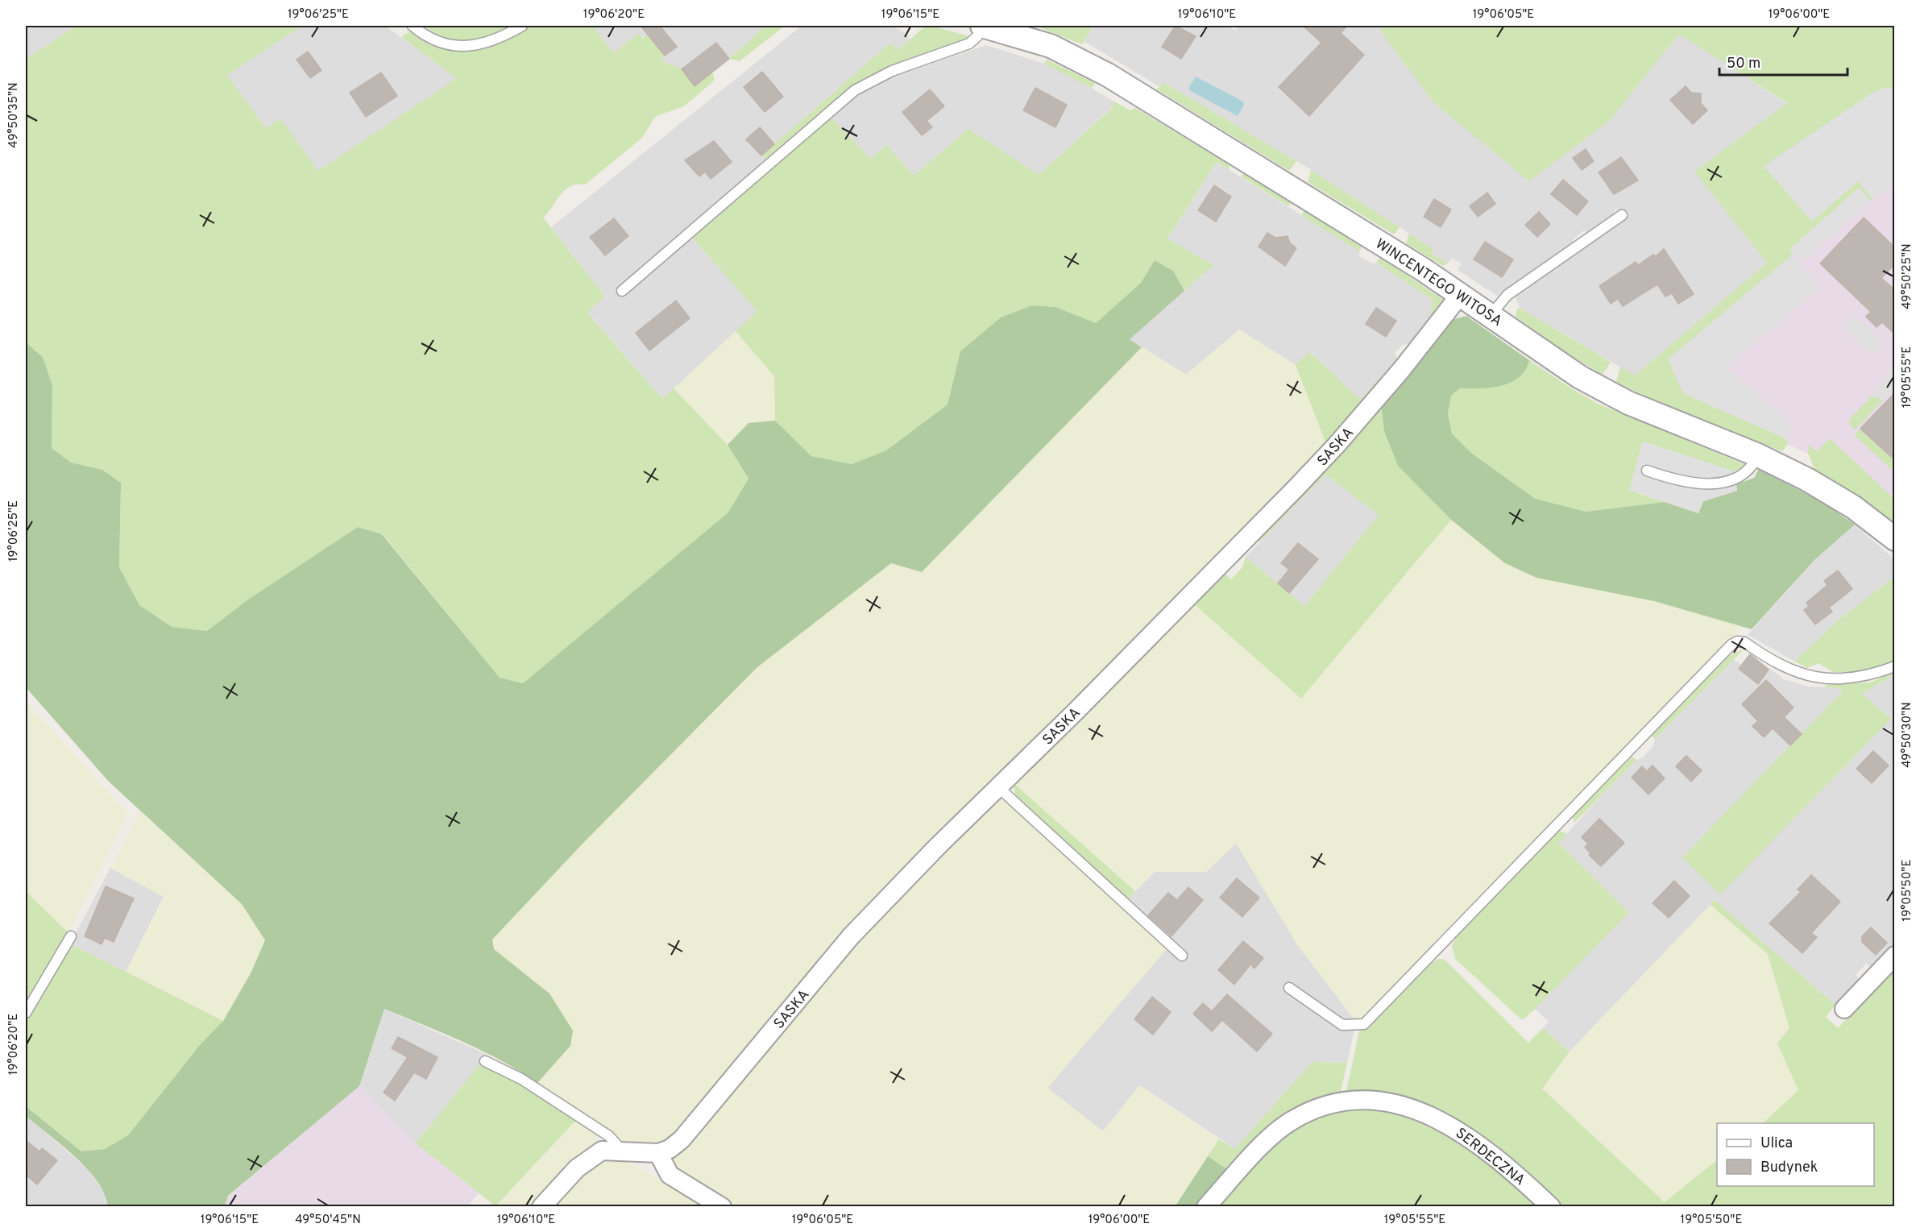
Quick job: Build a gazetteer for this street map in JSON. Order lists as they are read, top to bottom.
{
  "streets": {
    "street": ["WINCENTEGO WITOSA", "SASKA", "SERDECZNA"]
  },
  "crossings": [
    ["WINCENTEGO WITOSA", "SASKA"]
  ],
  "legend": ["Ulica", "Budynek"],
  "scale_bar": "50 m",
  "coordinates": [
    "19°06'25\"E",
    "19°06'20\"E",
    "19°06'15\"E",
    "19°06'10\"E",
    "19°06'05\"E",
    "19°06'00\"E",
    "49°50'35\"N",
    "49°50'25\"N",
    "19°05'55\"E",
    "49°50'30\"N",
    "19°05'50\"E",
    "49°50'45\"N"
  ]
}
